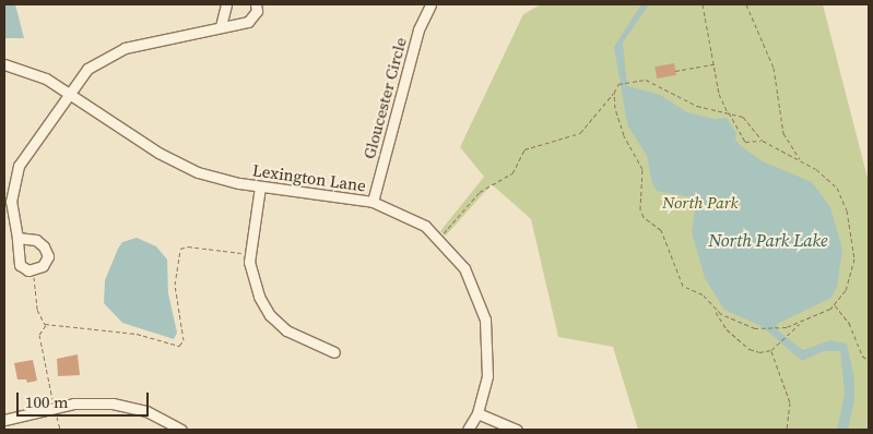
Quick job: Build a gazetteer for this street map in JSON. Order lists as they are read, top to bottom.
{
  "streets": {
    "street": ["Gloucester Circle", "Lexington Lane"]
  },
  "crossings": [
    ["Gloucester Circle", "Lexington Lane"]
  ],
  "water": ["North Park Lake"],
  "parks": ["North Park"],
  "scale_bar": "100 m"
}
